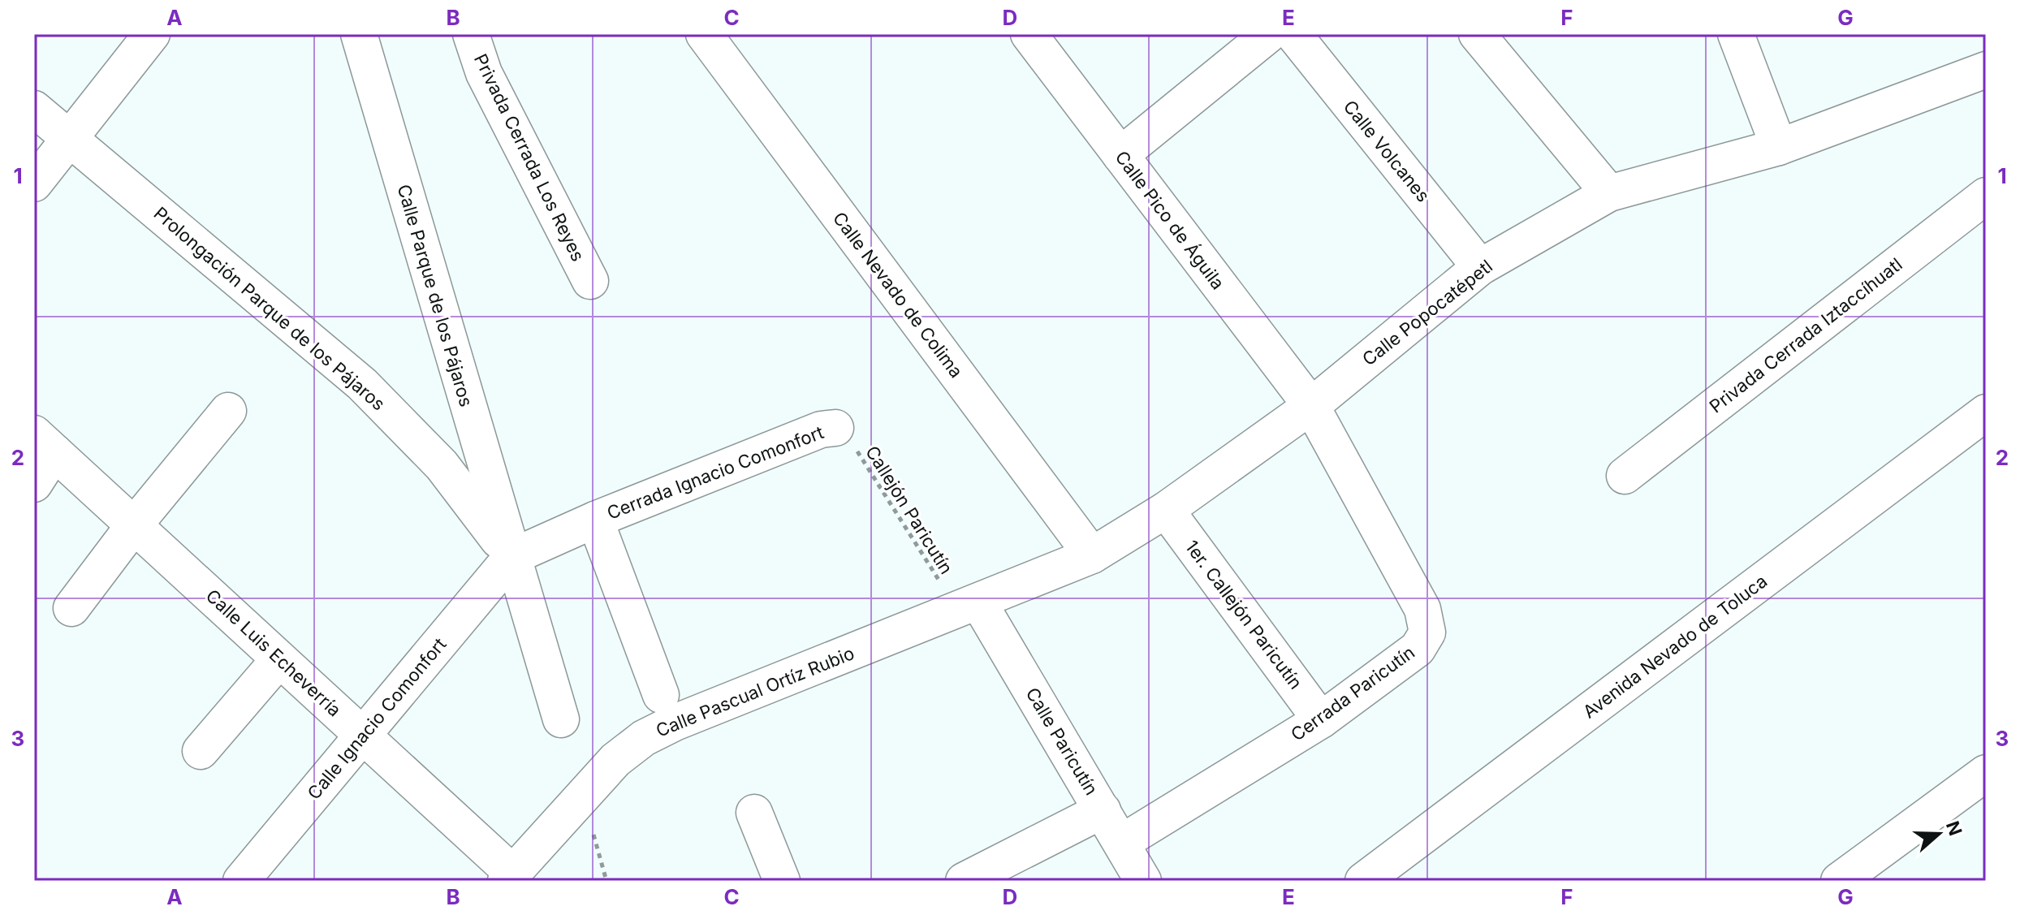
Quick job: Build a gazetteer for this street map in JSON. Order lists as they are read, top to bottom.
{
  "streets": {
    "street": [
      "Calle Volcanes",
      "Privada Cerrada Los Reyes",
      "Calle Pico de Águila",
      "Calle Nevado de Colima",
      "Calle Parque de los Pájaros",
      "Prolongación Parque de los Pájaros",
      "Calle Popocatépetl",
      "Privada Cerrada Iztaccíhuatl",
      "Cerrada Ignacio Comonfort",
      "1er. Callejón Paricutín",
      "Avenida Nevado de Toluca",
      "Calle Luis Echeverría",
      "Calle Pascual Ortíz Rubio",
      "Cerrada Paricutín",
      "Calle Ignacio Comonfort",
      "Calle Paricutín"
    ],
    "path": ["Callejón Paricutín"]
  },
  "crossings": [
    ["Calle Volcanes", "Calle Popocatépetl"],
    ["Calle Pico de Águila", "Calle Popocatépetl"],
    ["Calle Pico de Águila", "Cerrada Paricutín"],
    ["Calle Nevado de Colima", "Calle Popocatépetl"],
    ["Calle Parque de los Pájaros", "Prolongación Parque de los Pájaros"],
    ["Calle Parque de los Pájaros", "Cerrada Ignacio Comonfort"],
    ["Calle Parque de los Pájaros", "Calle Ignacio Comonfort"],
    ["Prolongación Parque de los Pájaros", "Cerrada Ignacio Comonfort"],
    ["Prolongación Parque de los Pájaros", "Calle Ignacio Comonfort"],
    ["Calle Popocatépetl", "Callejón Paricutín"],
    ["Calle Popocatépetl", "1er. Callejón Paricutín"],
    ["Calle Popocatépetl", "Calle Pascual Ortíz Rubio"],
    ["Calle Popocatépetl", "Cerrada Paricutín"],
    ["Calle Popocatépetl", "Calle Paricutín"],
    ["Cerrada Ignacio Comonfort", "Callejón Paricutín"],
    ["Cerrada Ignacio Comonfort", "Calle Ignacio Comonfort"],
    ["Callejón Paricutín", "Calle Pascual Ortíz Rubio"],
    ["Callejón Paricutín", "Calle Paricutín"],
    ["1er. Callejón Paricutín", "Cerrada Paricutín"],
    ["Calle Luis Echeverría", "Calle Pascual Ortíz Rubio"],
    ["Calle Luis Echeverría", "Calle Ignacio Comonfort"],
    ["Calle Pascual Ortíz Rubio", "Calle Paricutín"],
    ["Cerrada Paricutín", "Calle Paricutín"]
  ],
  "north": "right",
  "grid": {
    "columns": [
      "A",
      "B",
      "C",
      "D",
      "E",
      "F",
      "G"
    ],
    "rows": ["1", "2", "3"]
  }
}
